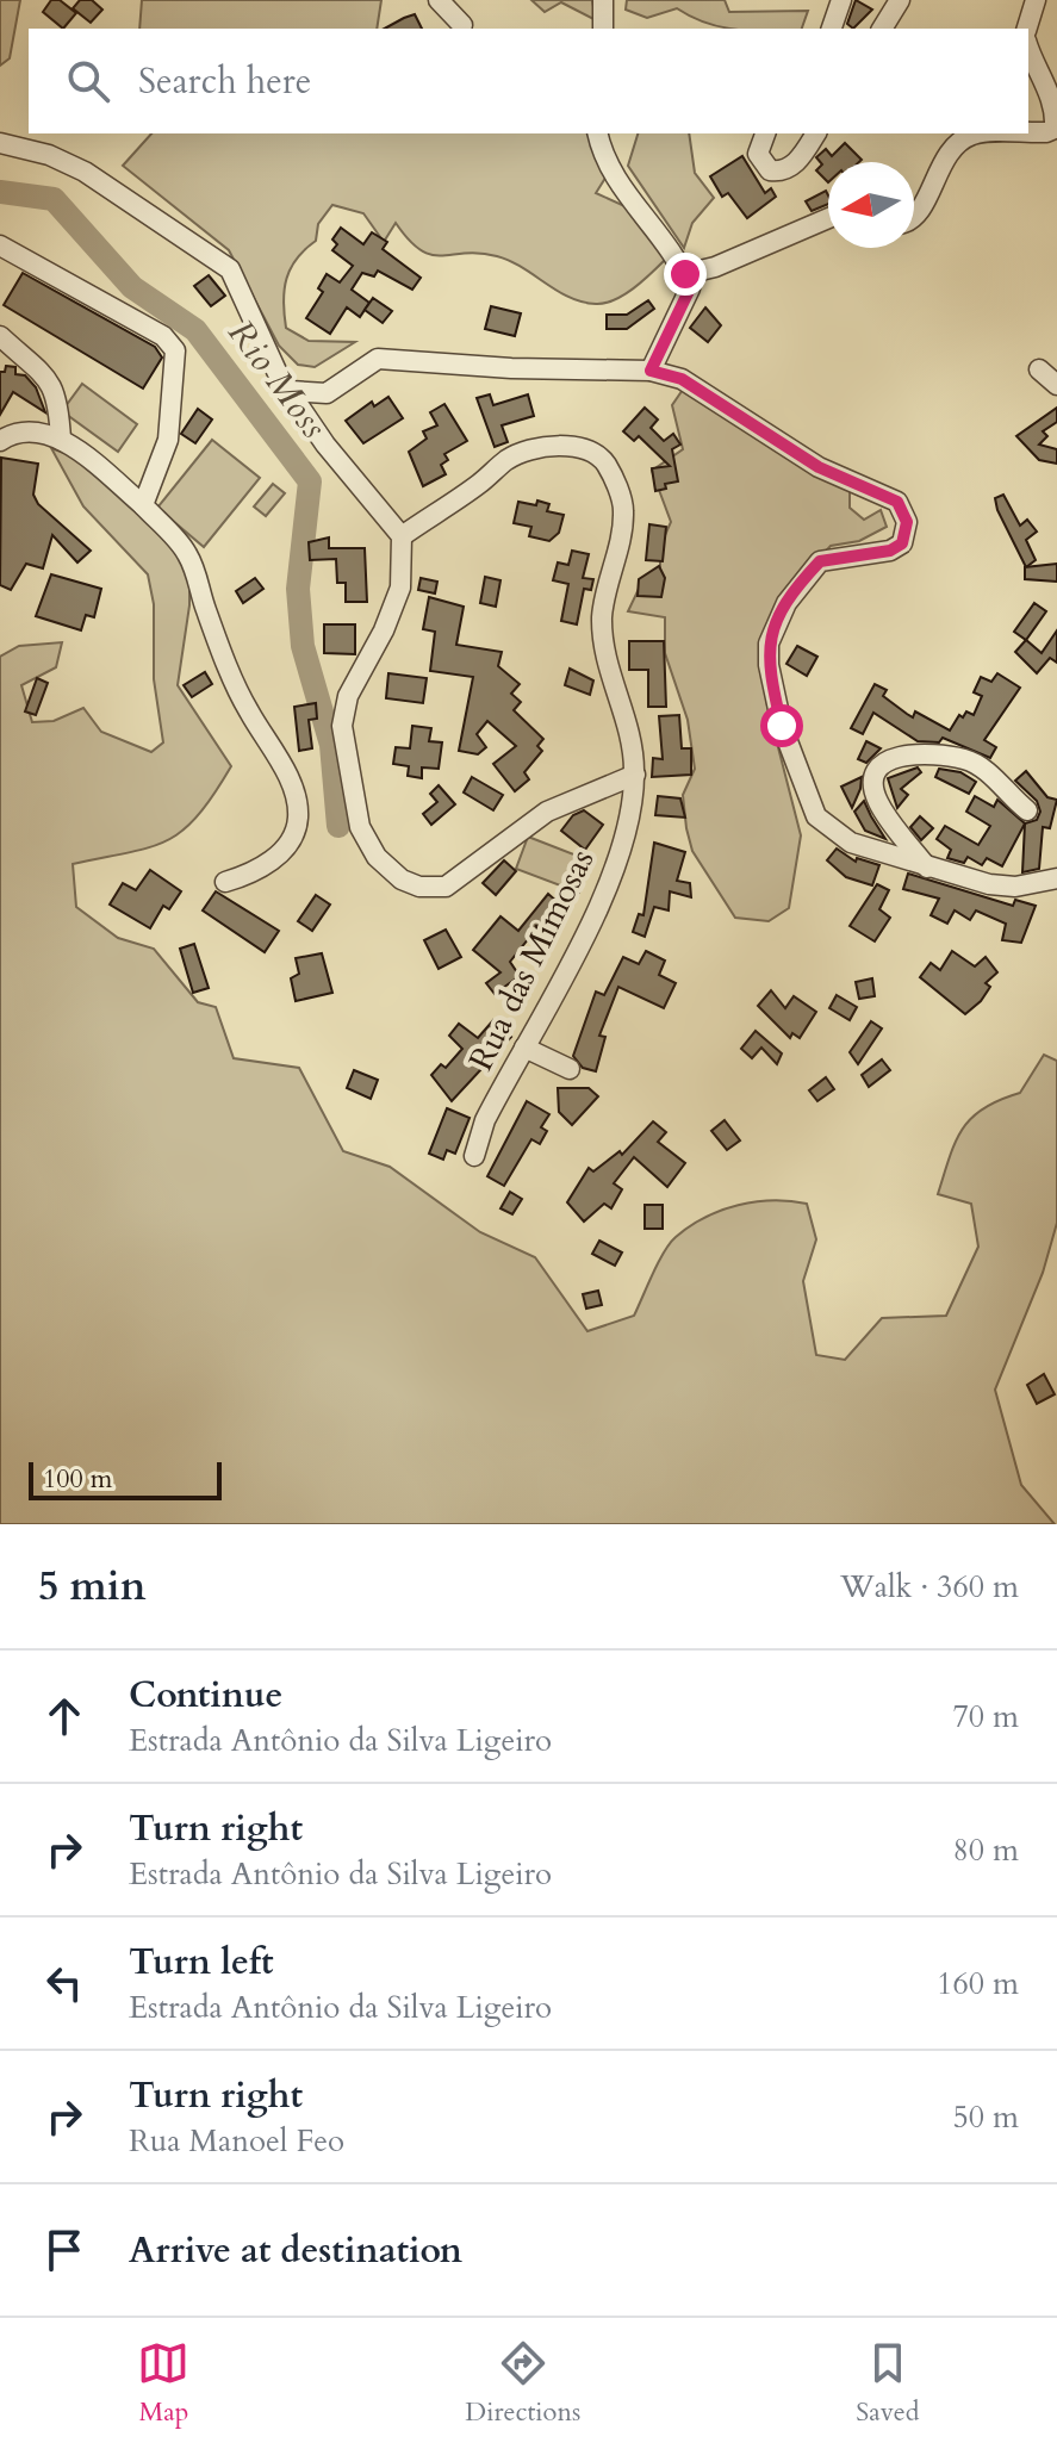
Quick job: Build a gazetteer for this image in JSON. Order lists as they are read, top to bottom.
{
  "streets": {
    "street": ["Rua das Mimosas"]
  },
  "water": ["Rio Moss"],
  "scale_bar": "100 m",
  "north": "left",
  "page": {
    "search": "Search here",
    "scale": "100 m",
    "heading": ["5 min", "Walk · 360 m"],
    "list": [
      ["Continue", "Estrada Antônio da Silva Ligeiro", "70 m"],
      ["Turn right", "Estrada Antônio da Silva Ligeiro", "80 m"],
      ["Turn left", "Estrada Antônio da Silva Ligeiro", "160 m"],
      ["Turn right", "Rua Manoel Feo", "50 m"],
      "Arrive at destination"
    ],
    "nav": ["Map", "Directions", "Saved"]
  }
}
